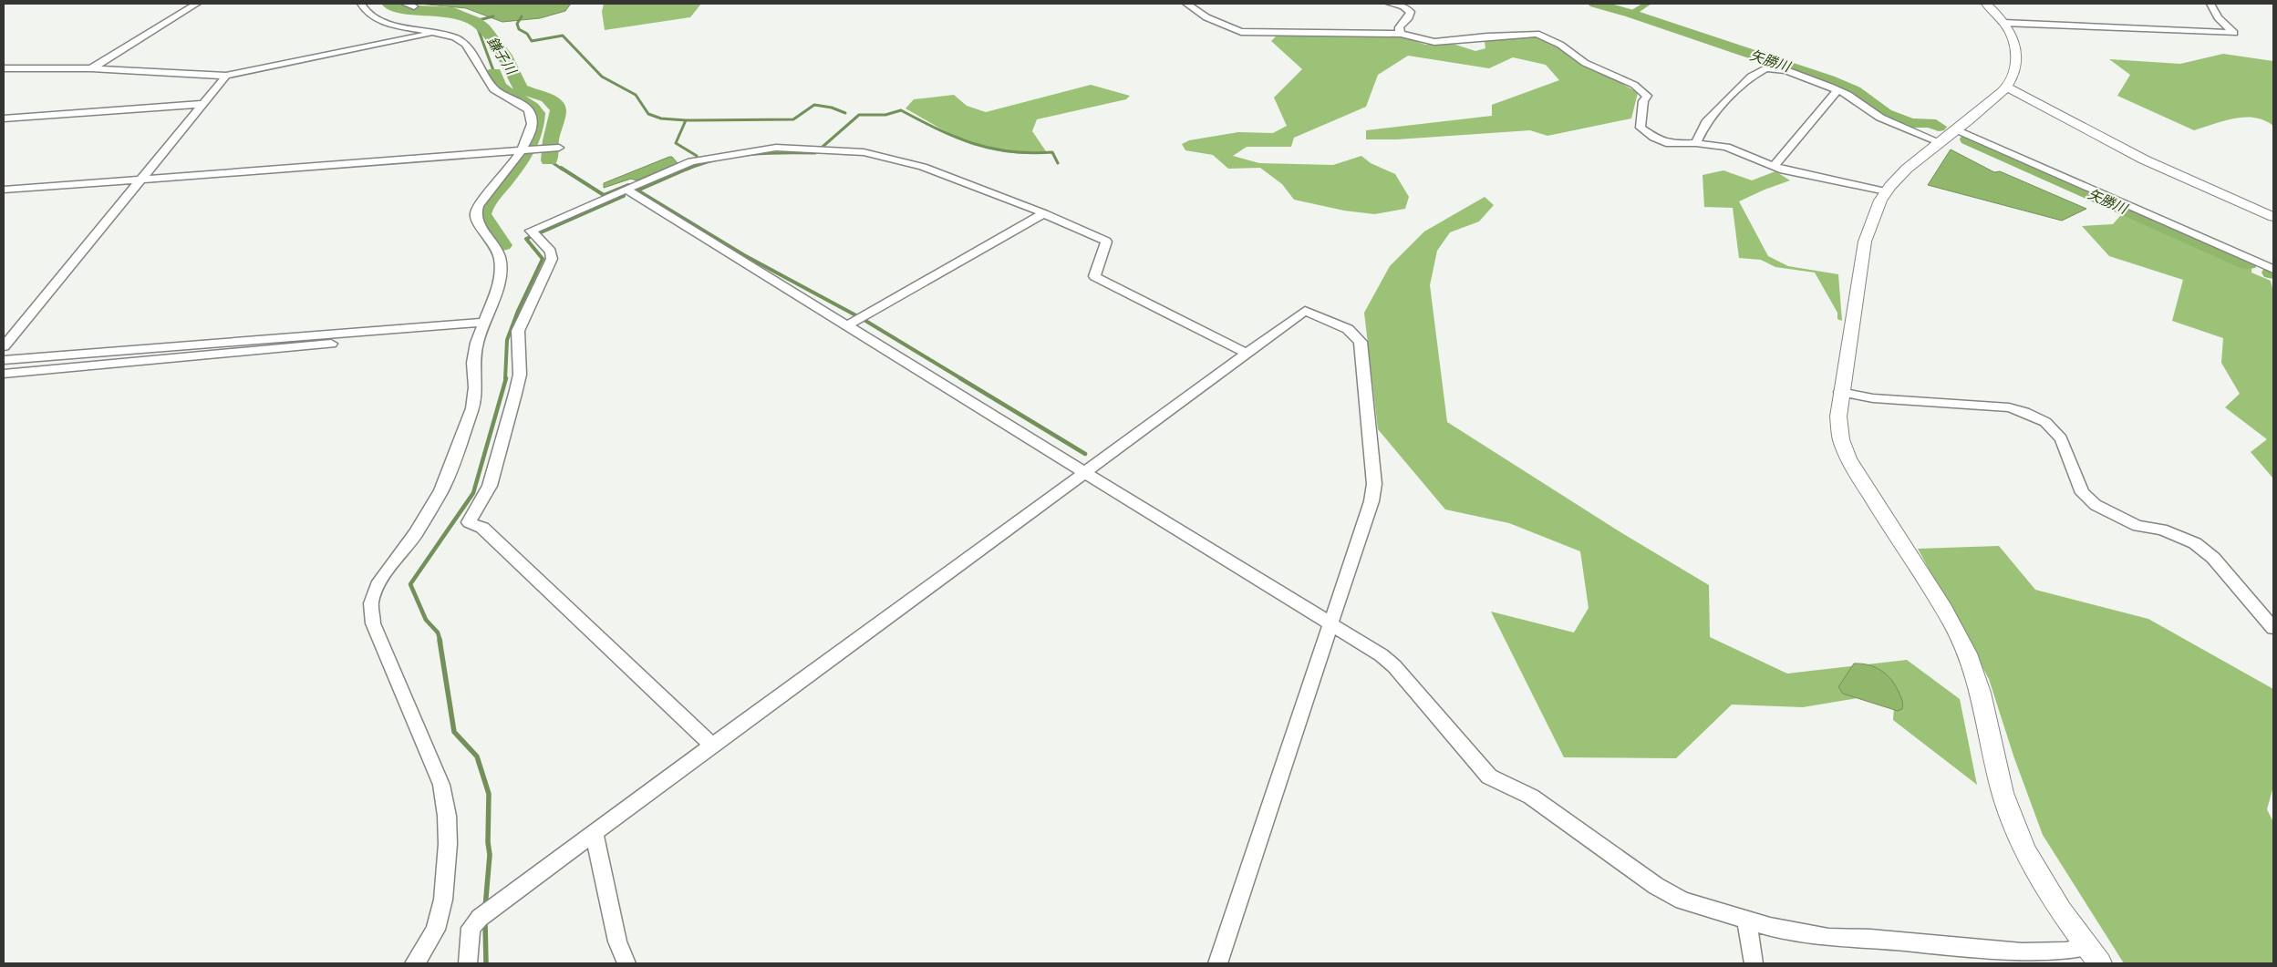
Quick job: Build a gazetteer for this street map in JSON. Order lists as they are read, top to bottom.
{
  "water": ["鎌子川", "矢勝川"]
}
